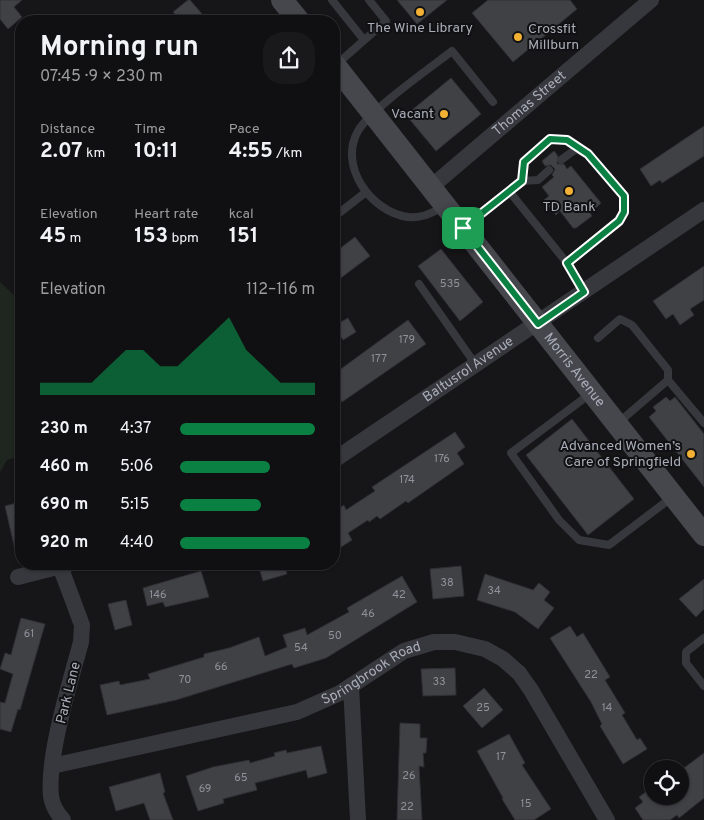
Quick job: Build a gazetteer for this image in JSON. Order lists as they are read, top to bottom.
{
  "streets": {
    "main road": ["Morris Avenue"],
    "street": [
      "Thomas Street",
      "Baltusrol Avenue",
      "Springbrook Road",
      "Park Lane"
    ]
  },
  "crossings": [
    ["Thomas Street", "Morris Avenue"],
    ["Baltusrol Avenue", "Morris Avenue"],
    ["Springbrook Road", "Park Lane"]
  ],
  "places": [
    "The Wine Library",
    "Crossfit Millburn",
    "Vacant",
    "TD Bank",
    "Advanced Women’s Care of Springfield"
  ],
  "house_numbers": [
    "535",
    "179",
    "177",
    "176",
    "174",
    "38",
    "34",
    "146",
    "42",
    "46",
    "61",
    "50",
    "54",
    "66",
    "22",
    "70",
    "33",
    "25",
    "14",
    "17",
    "26",
    "65",
    "69",
    "15",
    "22"
  ],
  "page": {
    "heading": ["Morning run", "07:45 · 9 × 230 m"],
    "stats": [
      ["Distance", "2.07 km"],
      ["Time", "10:11"],
      ["Pace", "4:55 /km"],
      ["Elevation", "45 m"],
      ["Heart rate", "153 bpm"],
      ["kcal", "151"]
    ],
    "chart": ["Elevation", "112–116 m"],
    "list": [
      {
        "name": "230 m",
        "note": "4:37"
      },
      {
        "name": "460 m",
        "note": "5:06"
      },
      {
        "name": "690 m",
        "note": "5:15"
      },
      {
        "name": "920 m",
        "note": "4:40"
      }
    ]
  }
}
